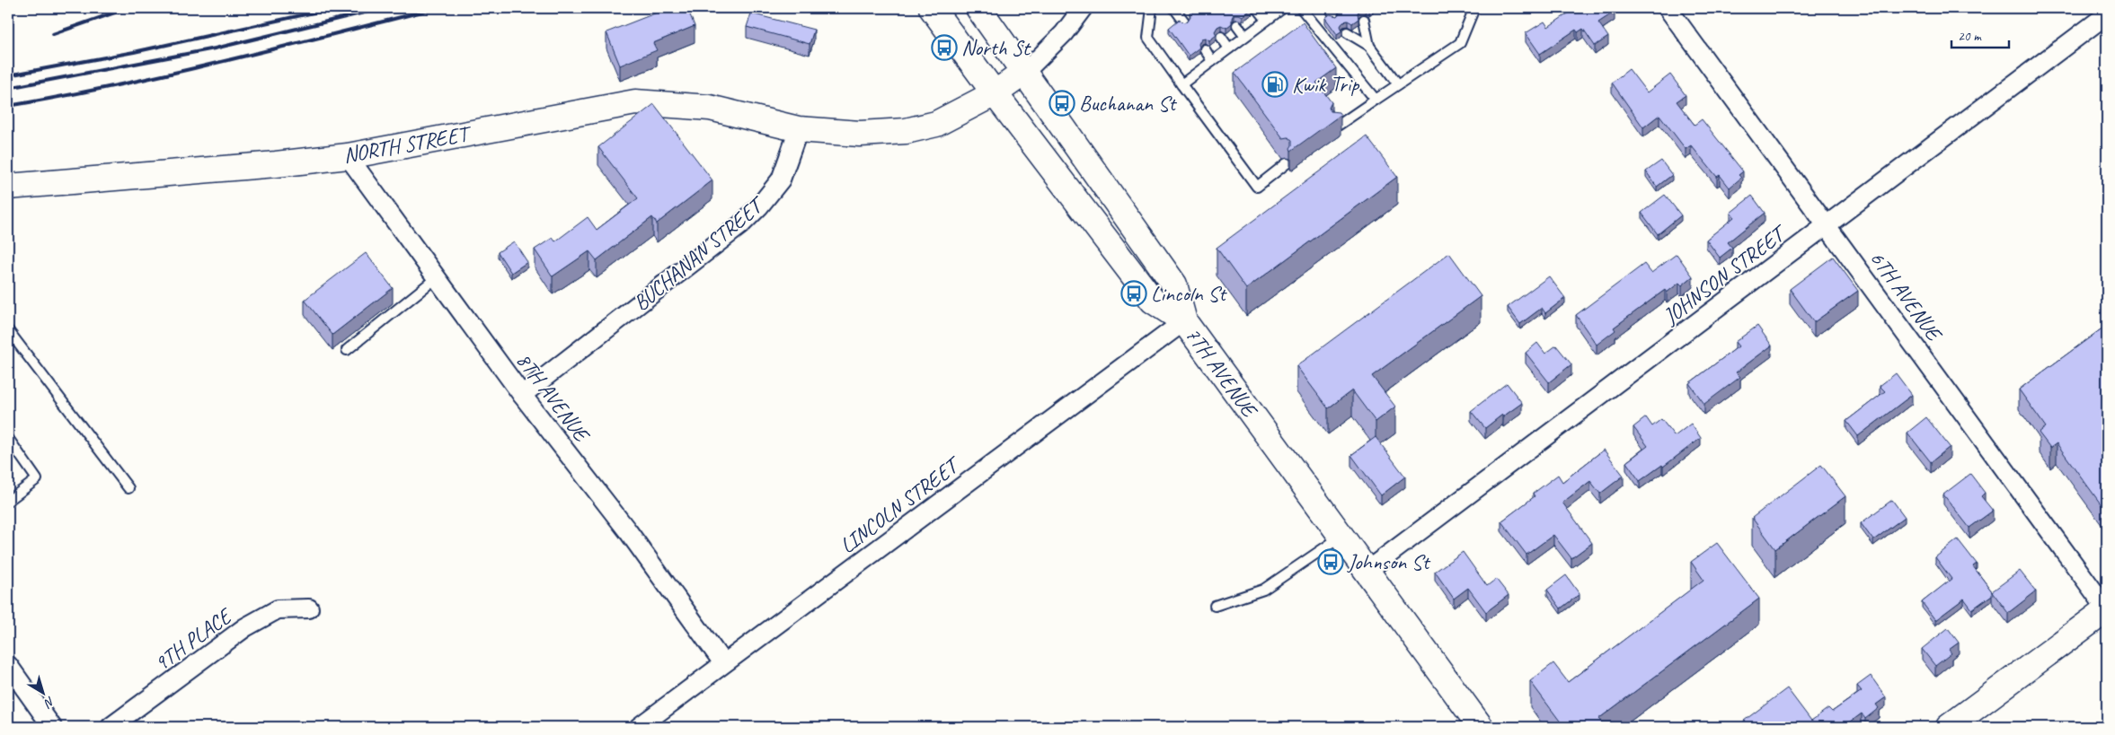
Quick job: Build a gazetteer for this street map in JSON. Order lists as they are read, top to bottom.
{
  "streets": {
    "street": [
      "NORTH STREET",
      "BUCHANAN STREET",
      "JOHNSON STREET",
      "6TH AVENUE",
      "7TH AVENUE",
      "8TH AVENUE",
      "LINCOLN STREET",
      "9TH PLACE"
    ]
  },
  "crossings": [
    ["NORTH STREET", "BUCHANAN STREET"],
    ["NORTH STREET", "8TH AVENUE"],
    ["BUCHANAN STREET", "8TH AVENUE"],
    ["JOHNSON STREET", "6TH AVENUE"],
    ["JOHNSON STREET", "7TH AVENUE"],
    ["7TH AVENUE", "LINCOLN STREET"],
    ["8TH AVENUE", "LINCOLN STREET"]
  ],
  "places": {
    "bus stop": [
      "North St",
      "Buchanan St",
      "Lincoln St",
      "Johnson St"
    ],
    "fuel station": ["Kwik Trip"]
  },
  "scale_bar": "20 m",
  "north": "bottom right"
}
